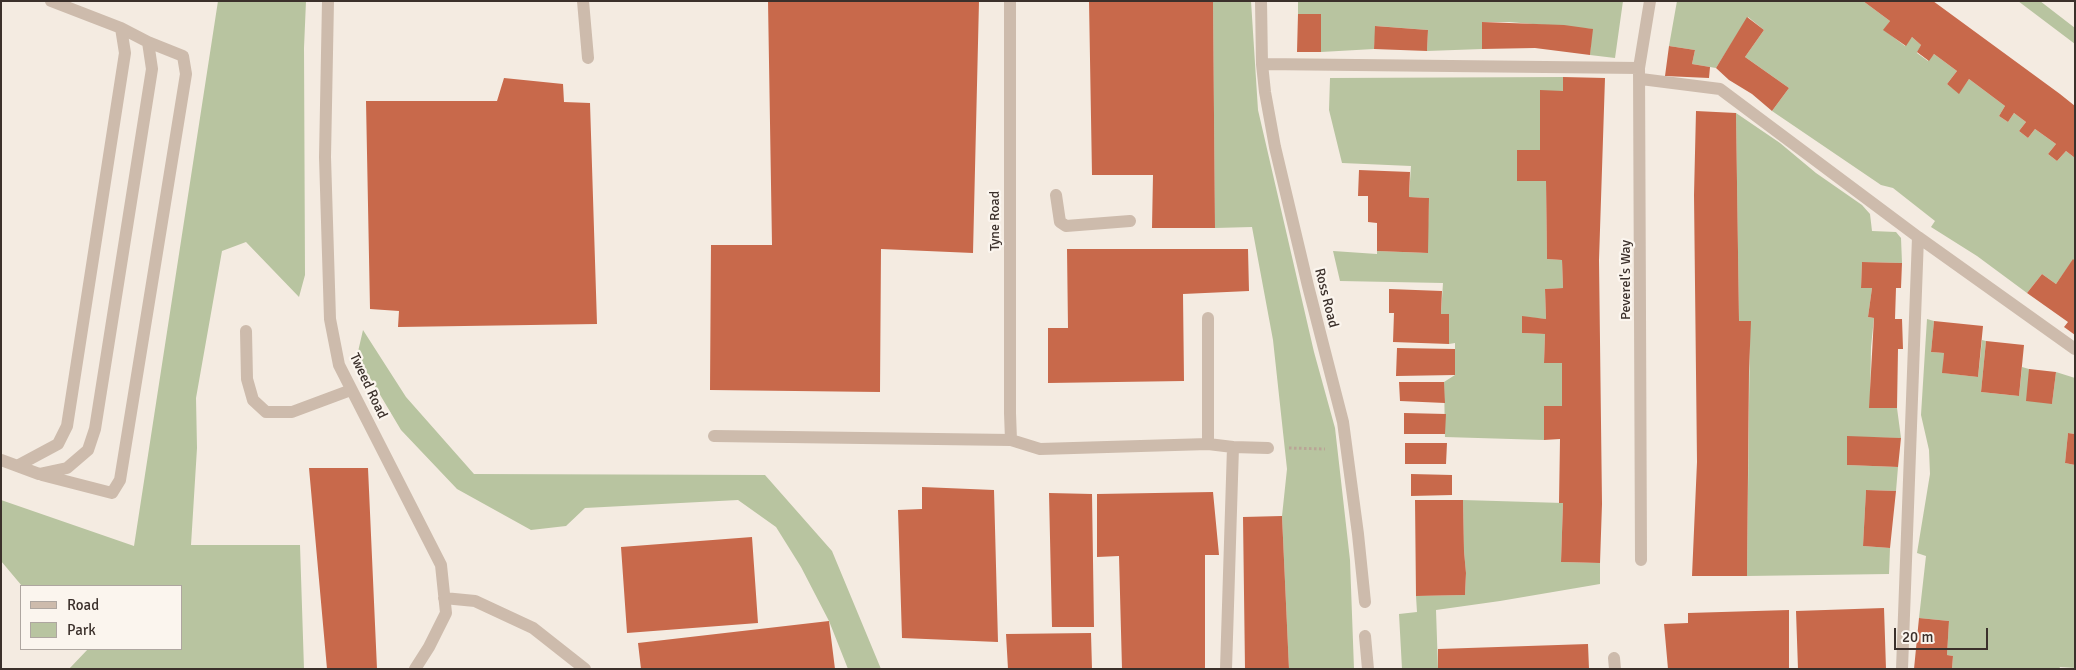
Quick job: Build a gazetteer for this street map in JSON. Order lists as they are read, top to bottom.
{
  "streets": {
    "street": [
      "Tyne Road",
      "Peverel's Way",
      "Ross Road",
      "Tweed Road"
    ]
  },
  "legend": ["Road", "Park"],
  "scale_bar": "20 m"
}
